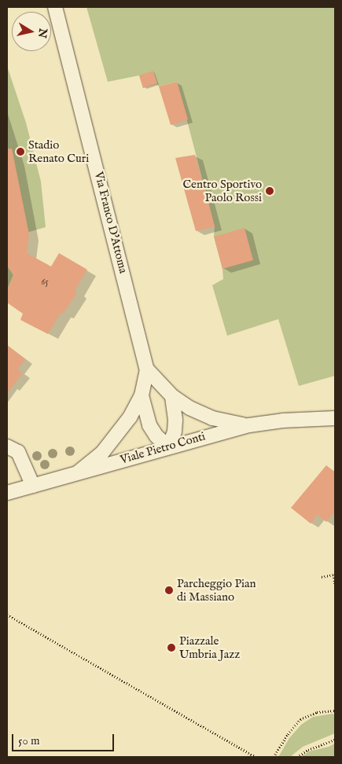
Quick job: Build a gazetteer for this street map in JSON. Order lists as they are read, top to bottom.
{
  "streets": {
    "street": ["Via Franco D'Attoma", "Viale Pietro Conti"]
  },
  "crossings": [
    ["Via Franco D'Attoma", "Viale Pietro Conti"]
  ],
  "places": [
    "Stadio Renato Curi",
    "Centro Sportivo Paolo Rossi",
    "Parcheggio Pian di Massiano",
    "Piazzale Umbria Jazz"
  ],
  "house_numbers": ["65"],
  "scale_bar": "50 m",
  "north": "right"
}
